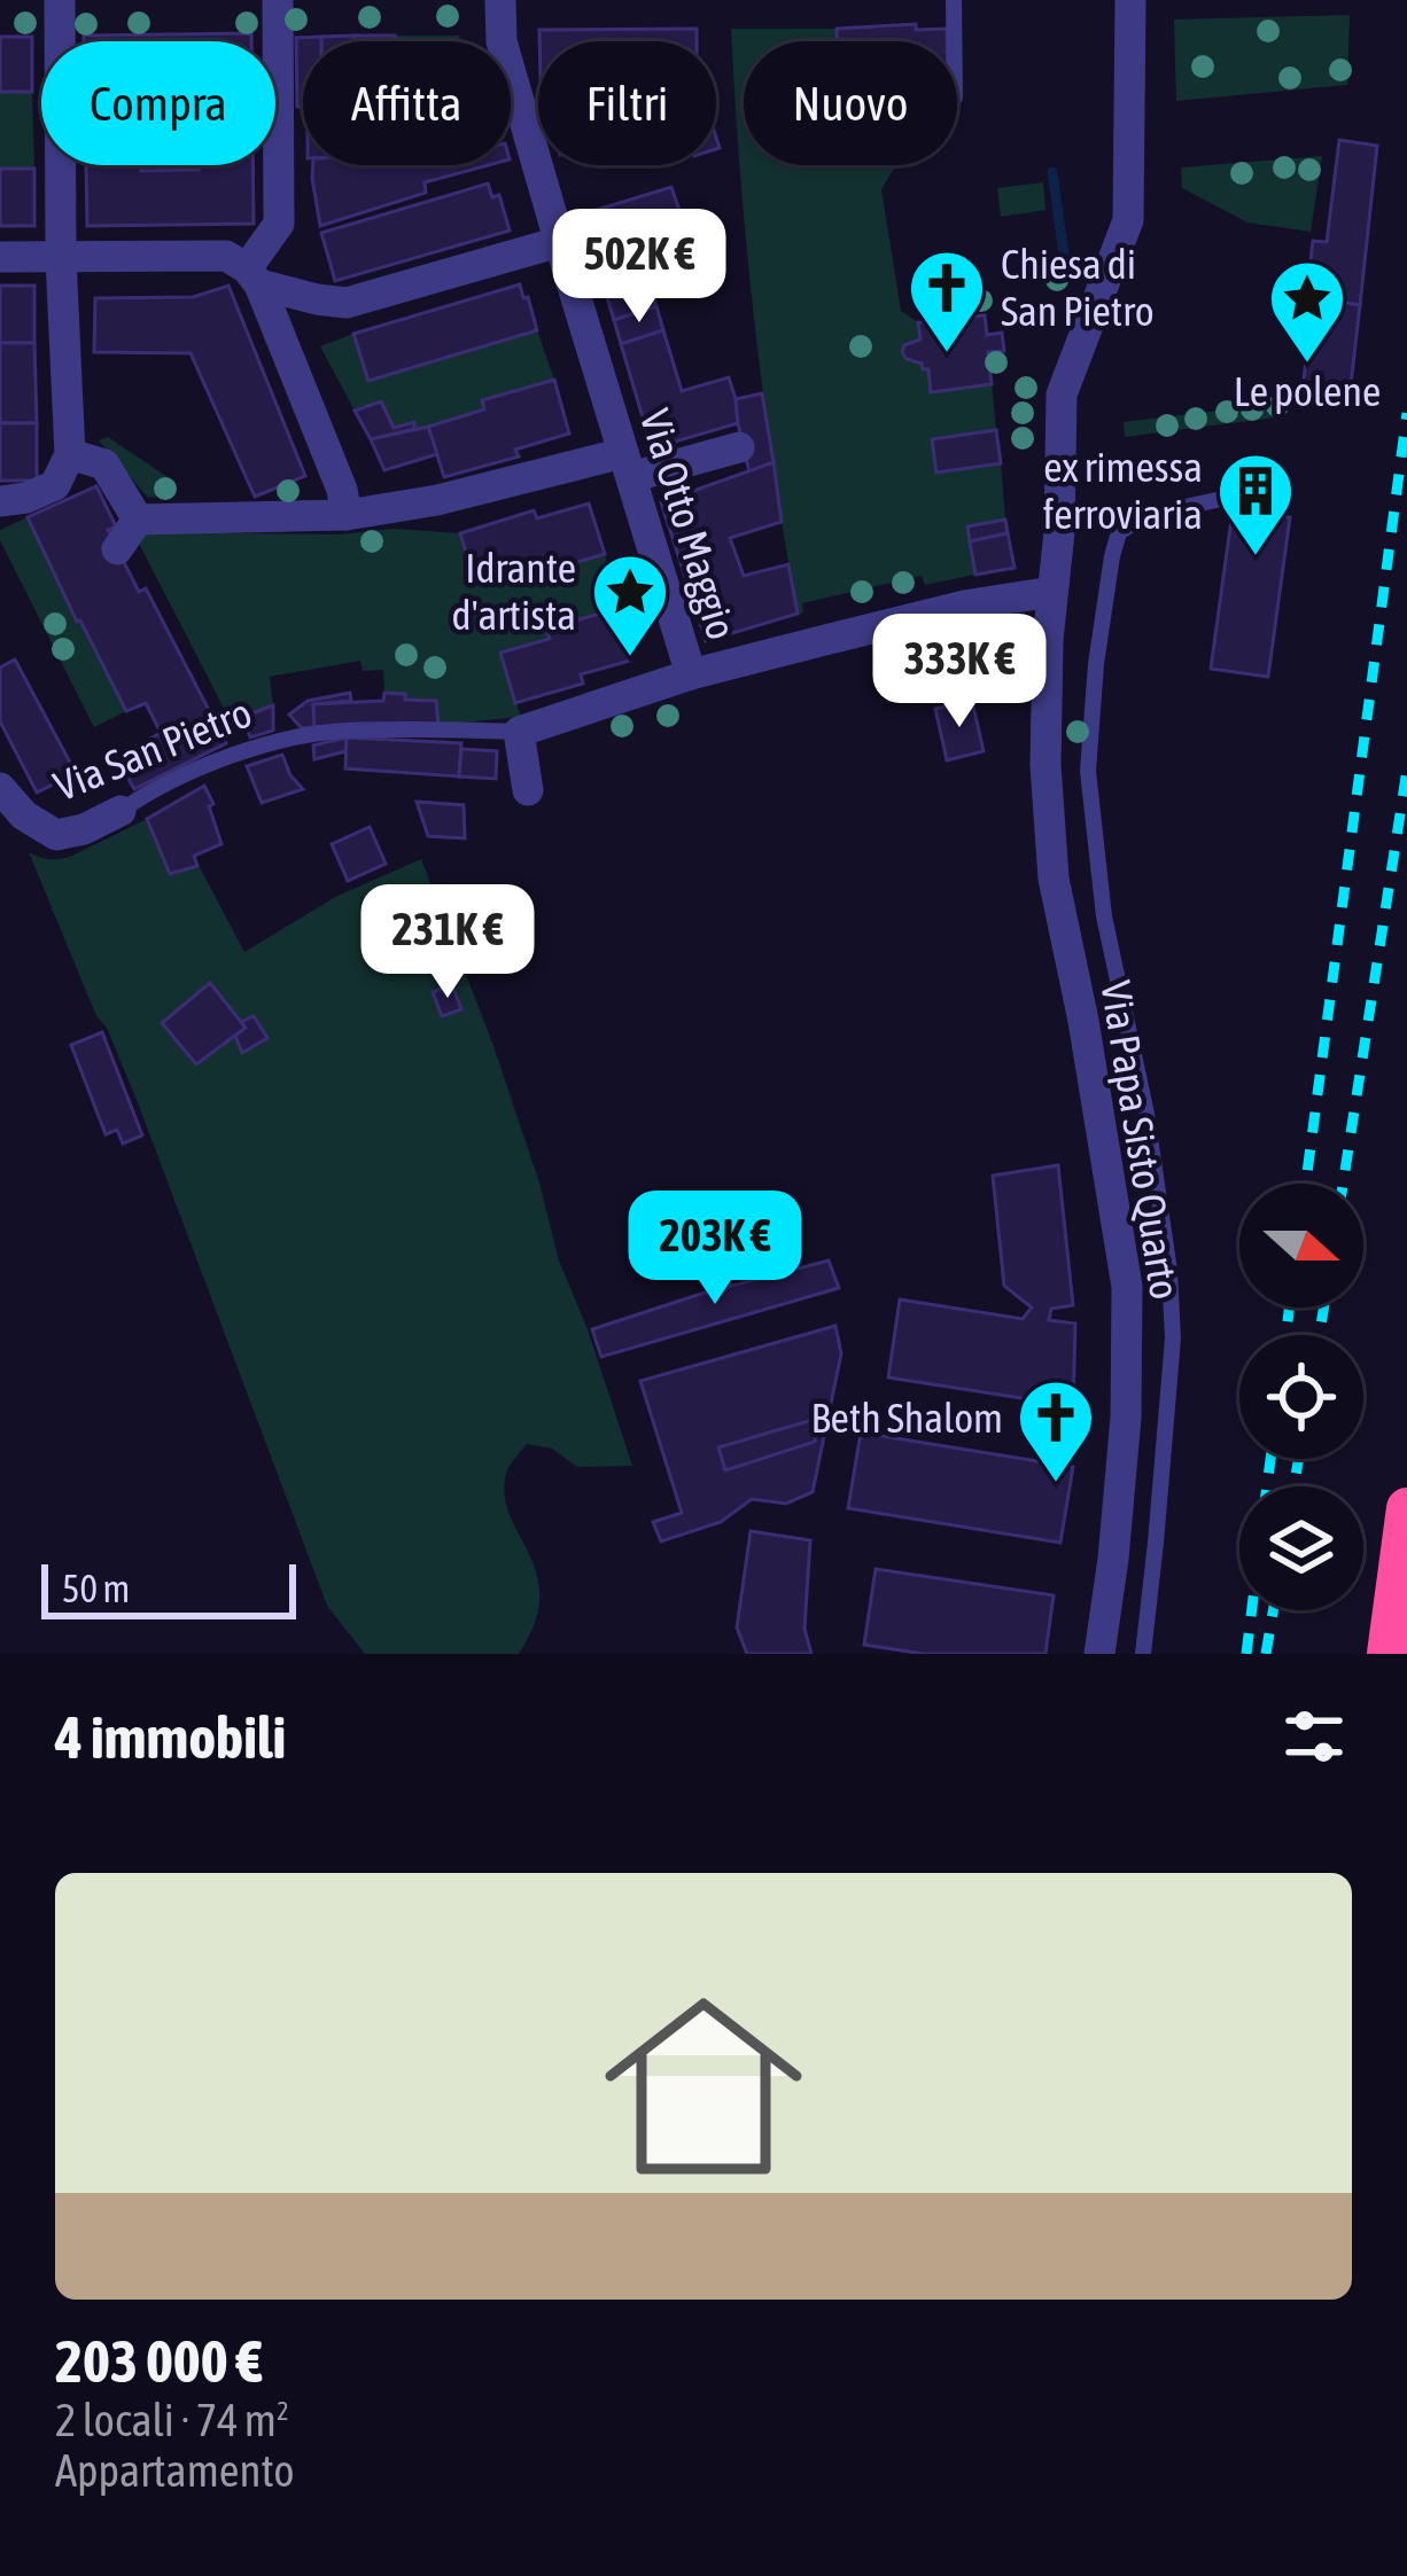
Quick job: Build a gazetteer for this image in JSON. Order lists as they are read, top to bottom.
{
  "streets": {
    "street": ["Via Otto Maggio", "Via San Pietro", "Via Papa Sisto Quarto"]
  },
  "crossings": [
    ["Via Otto Maggio", "Via San Pietro"],
    ["Via San Pietro", "Via Papa Sisto Quarto"]
  ],
  "places": {
    "church": ["Chiesa di San Pietro", "Beth Shalom"],
    "place": ["Le polene", "Idrante d'artista"],
    "building": ["ex rimessa ferroviaria"]
  },
  "scale_bar": "50 m",
  "north": "right",
  "page": {
    "chip": [
      "Compra",
      "Affitta",
      "Filtri",
      "Nuovo"
    ],
    "price": [
      "502K €",
      "333K €",
      "231K €",
      "203K €"
    ],
    "scale": "50 m",
    "heading": "4 immobili",
    "list": [
      {
        "name": "203 000 €",
        "note": "2 locali · 74 m² · Appartamento"
      }
    ]
  }
}
